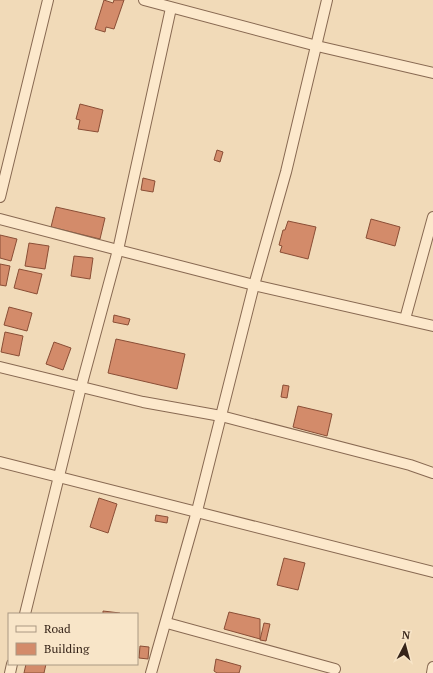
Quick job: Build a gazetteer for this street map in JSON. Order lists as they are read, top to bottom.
{
  "legend": ["Road", "Building"],
  "north": "top"
}
